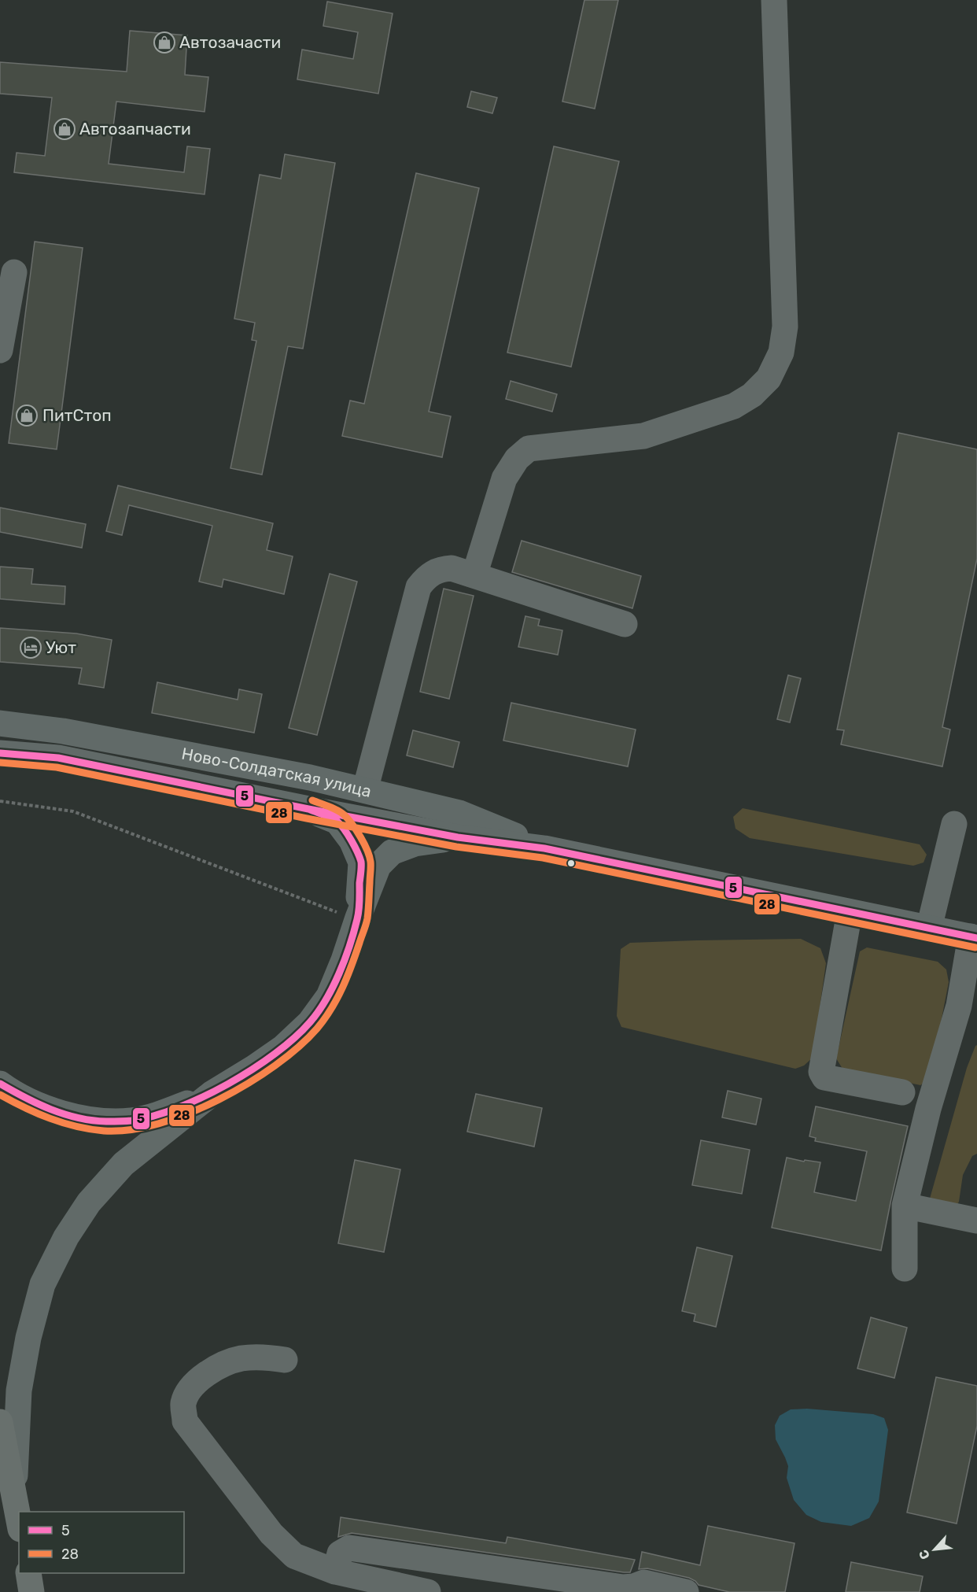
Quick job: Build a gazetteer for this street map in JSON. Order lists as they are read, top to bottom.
{
  "streets": {
    "main road": ["Ново-Солдатская улица"]
  },
  "places": {
    "shop": ["Автозачасти", "Автозапчасти", "ПитСтоп"],
    "hotel": ["Уют"]
  },
  "lines": ["transit line 5", "transit line 28"],
  "legend": ["5", "28"],
  "north": "bottom left"
}
